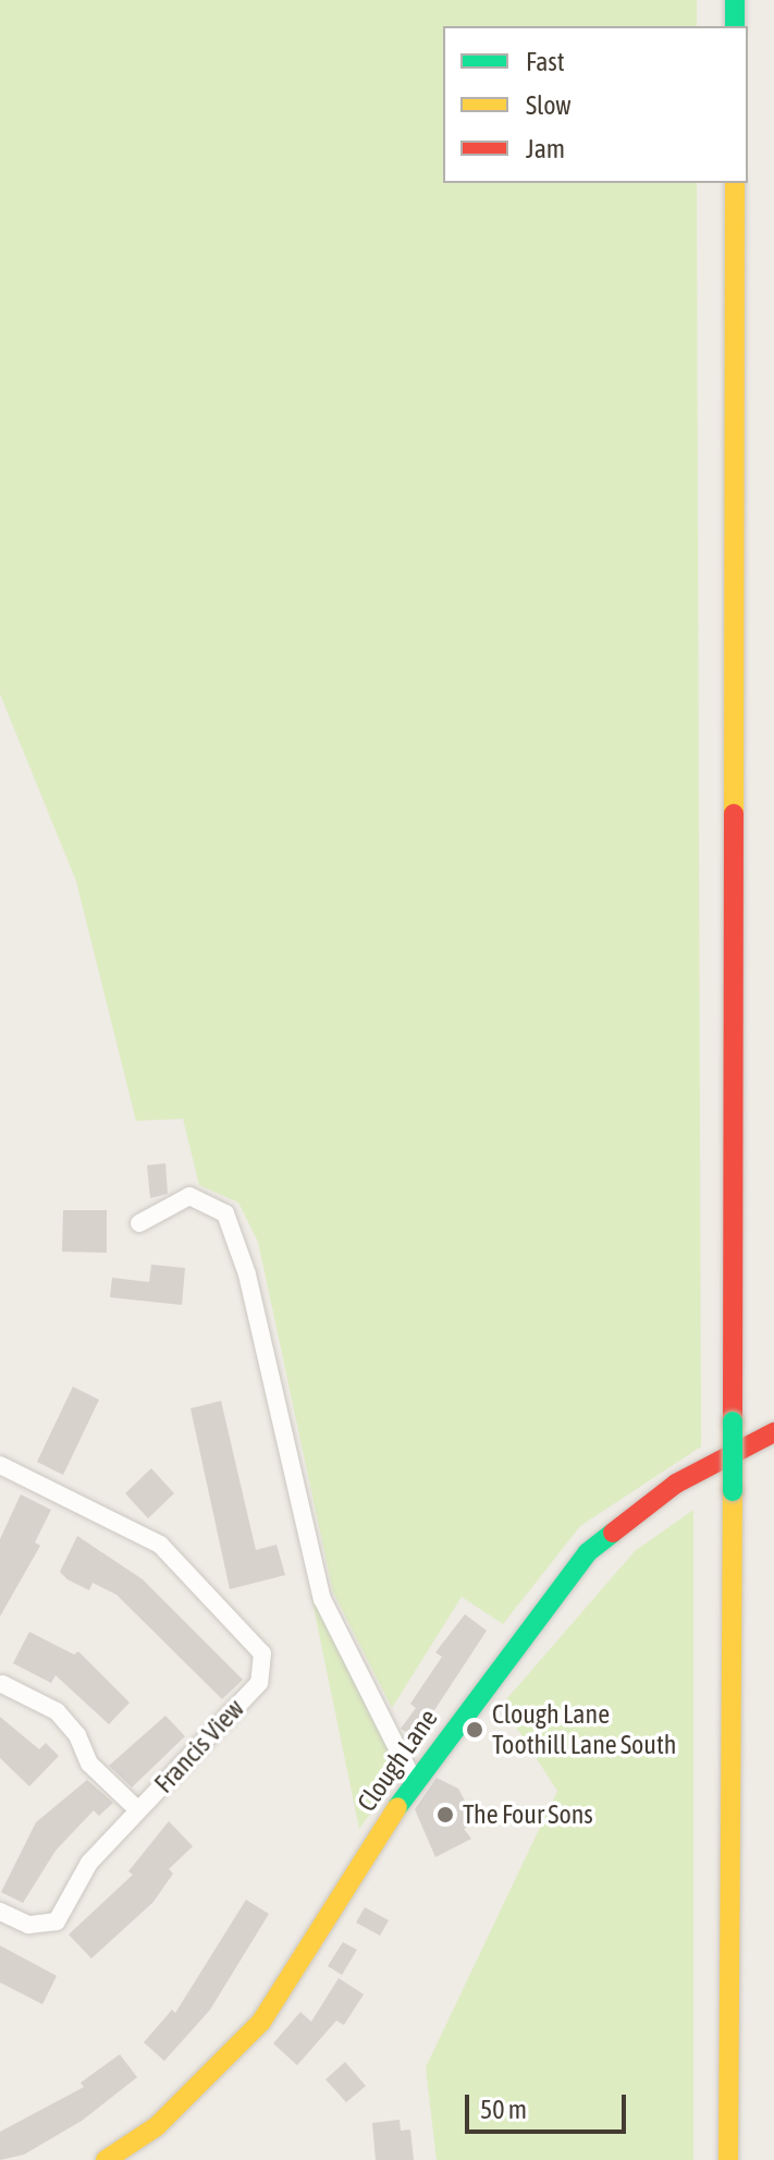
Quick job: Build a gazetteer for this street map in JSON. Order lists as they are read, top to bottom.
{
  "streets": {
    "main road": ["Clough Lane"],
    "street": ["Francis View"]
  },
  "places": ["Clough Lane Toothill Lane South", "The Four Sons"],
  "legend": ["Fast", "Slow", "Jam"],
  "scale_bar": "50 m"
}
